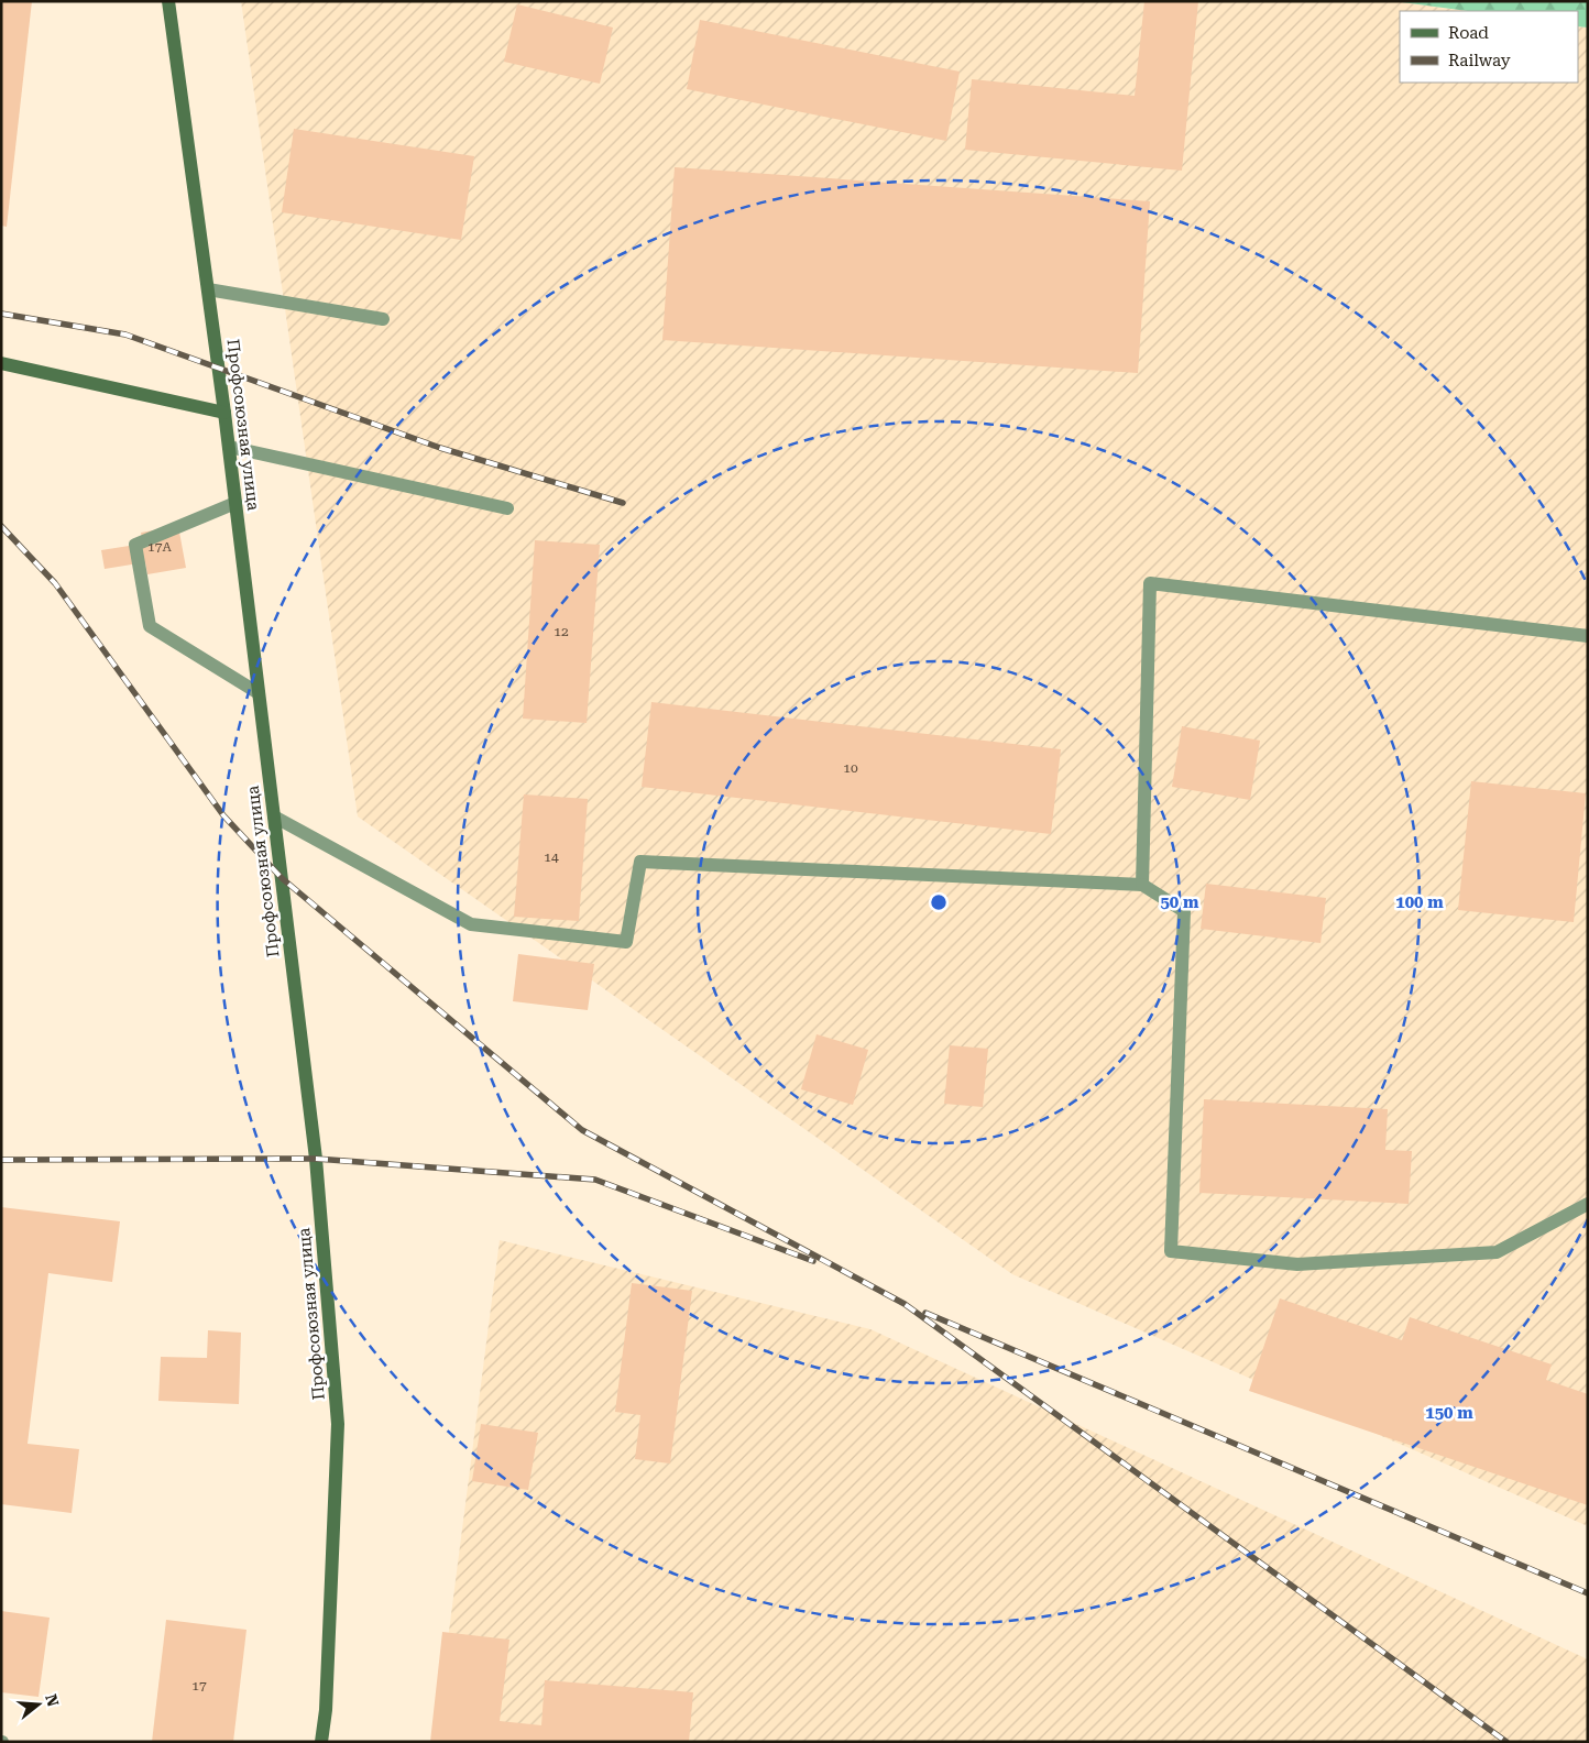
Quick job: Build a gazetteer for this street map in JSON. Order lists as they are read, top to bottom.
{
  "streets": {
    "main road": ["Профсоюзная улица"]
  },
  "house_numbers": [
    "17А",
    "12",
    "10",
    "14",
    "17"
  ],
  "legend": ["Road", "Railway"],
  "north": "right",
  "rings": ["50 m", "100 m", "150 m"]
}
